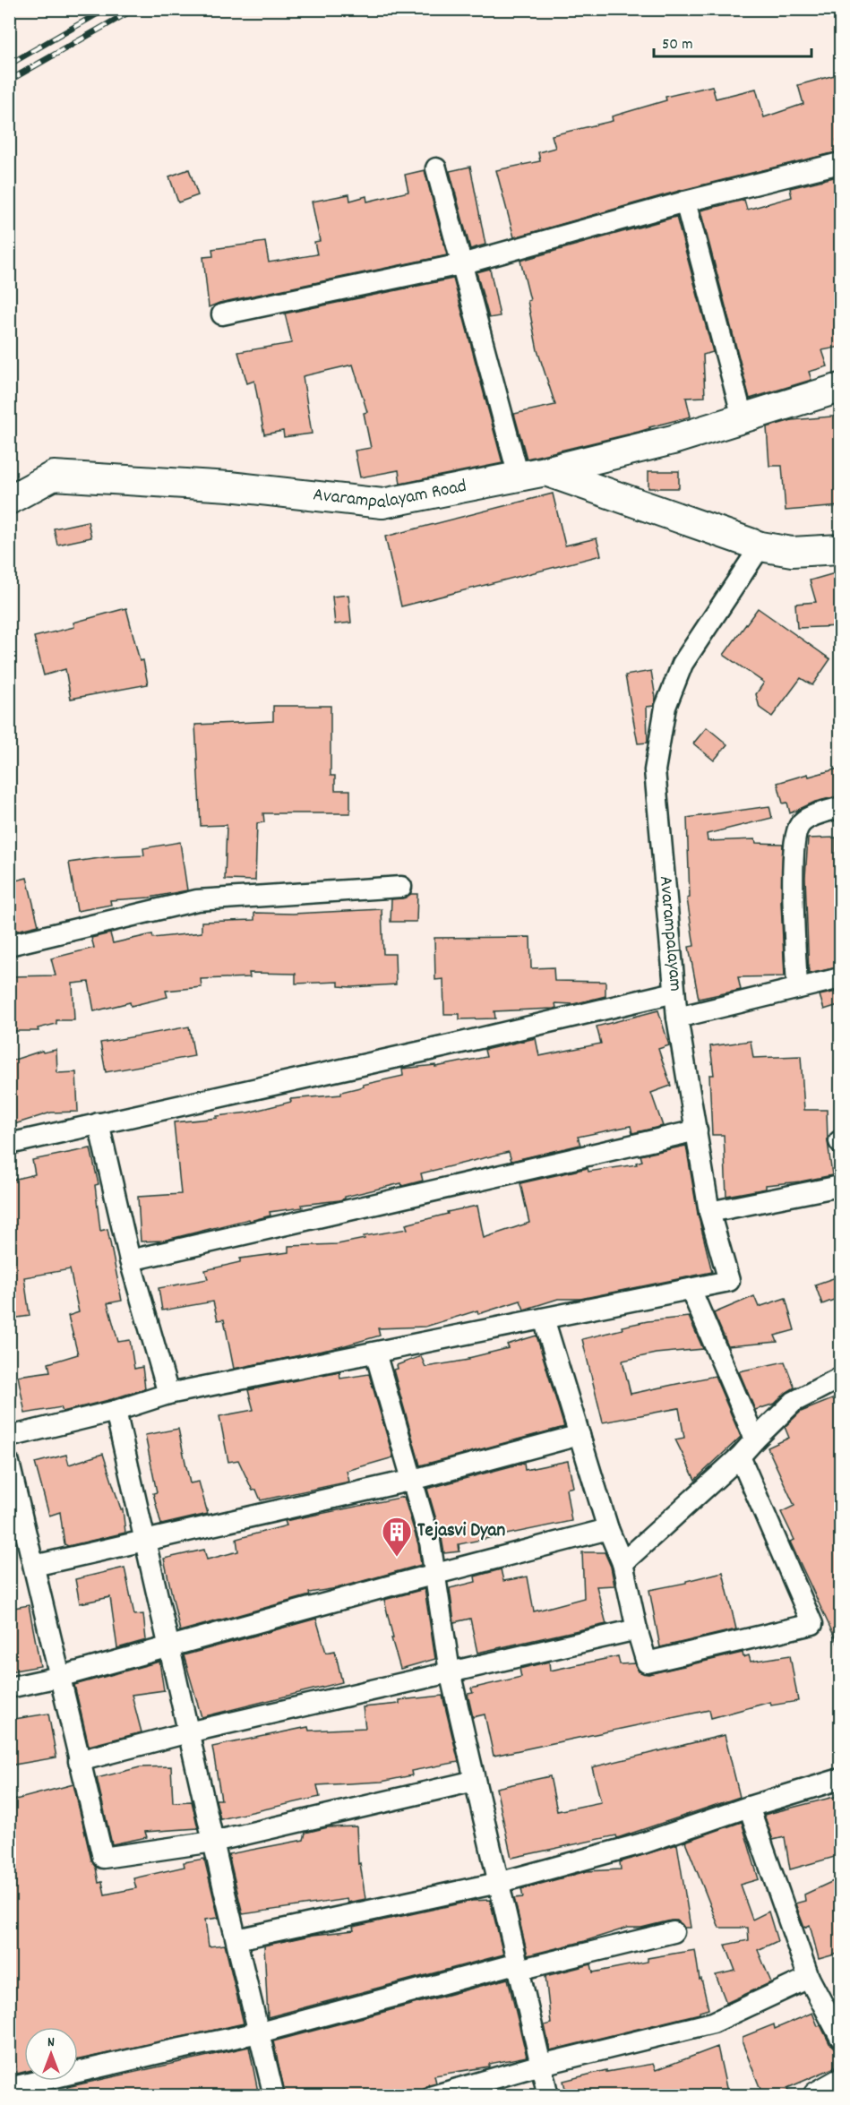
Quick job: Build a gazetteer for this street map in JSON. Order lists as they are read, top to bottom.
{
  "streets": {
    "street": ["Avarampalayam Road", "Avarampalayam"]
  },
  "places": {
    "building": ["Tejasvi Dyan"]
  },
  "scale_bar": "50 m",
  "north": "top"
}
